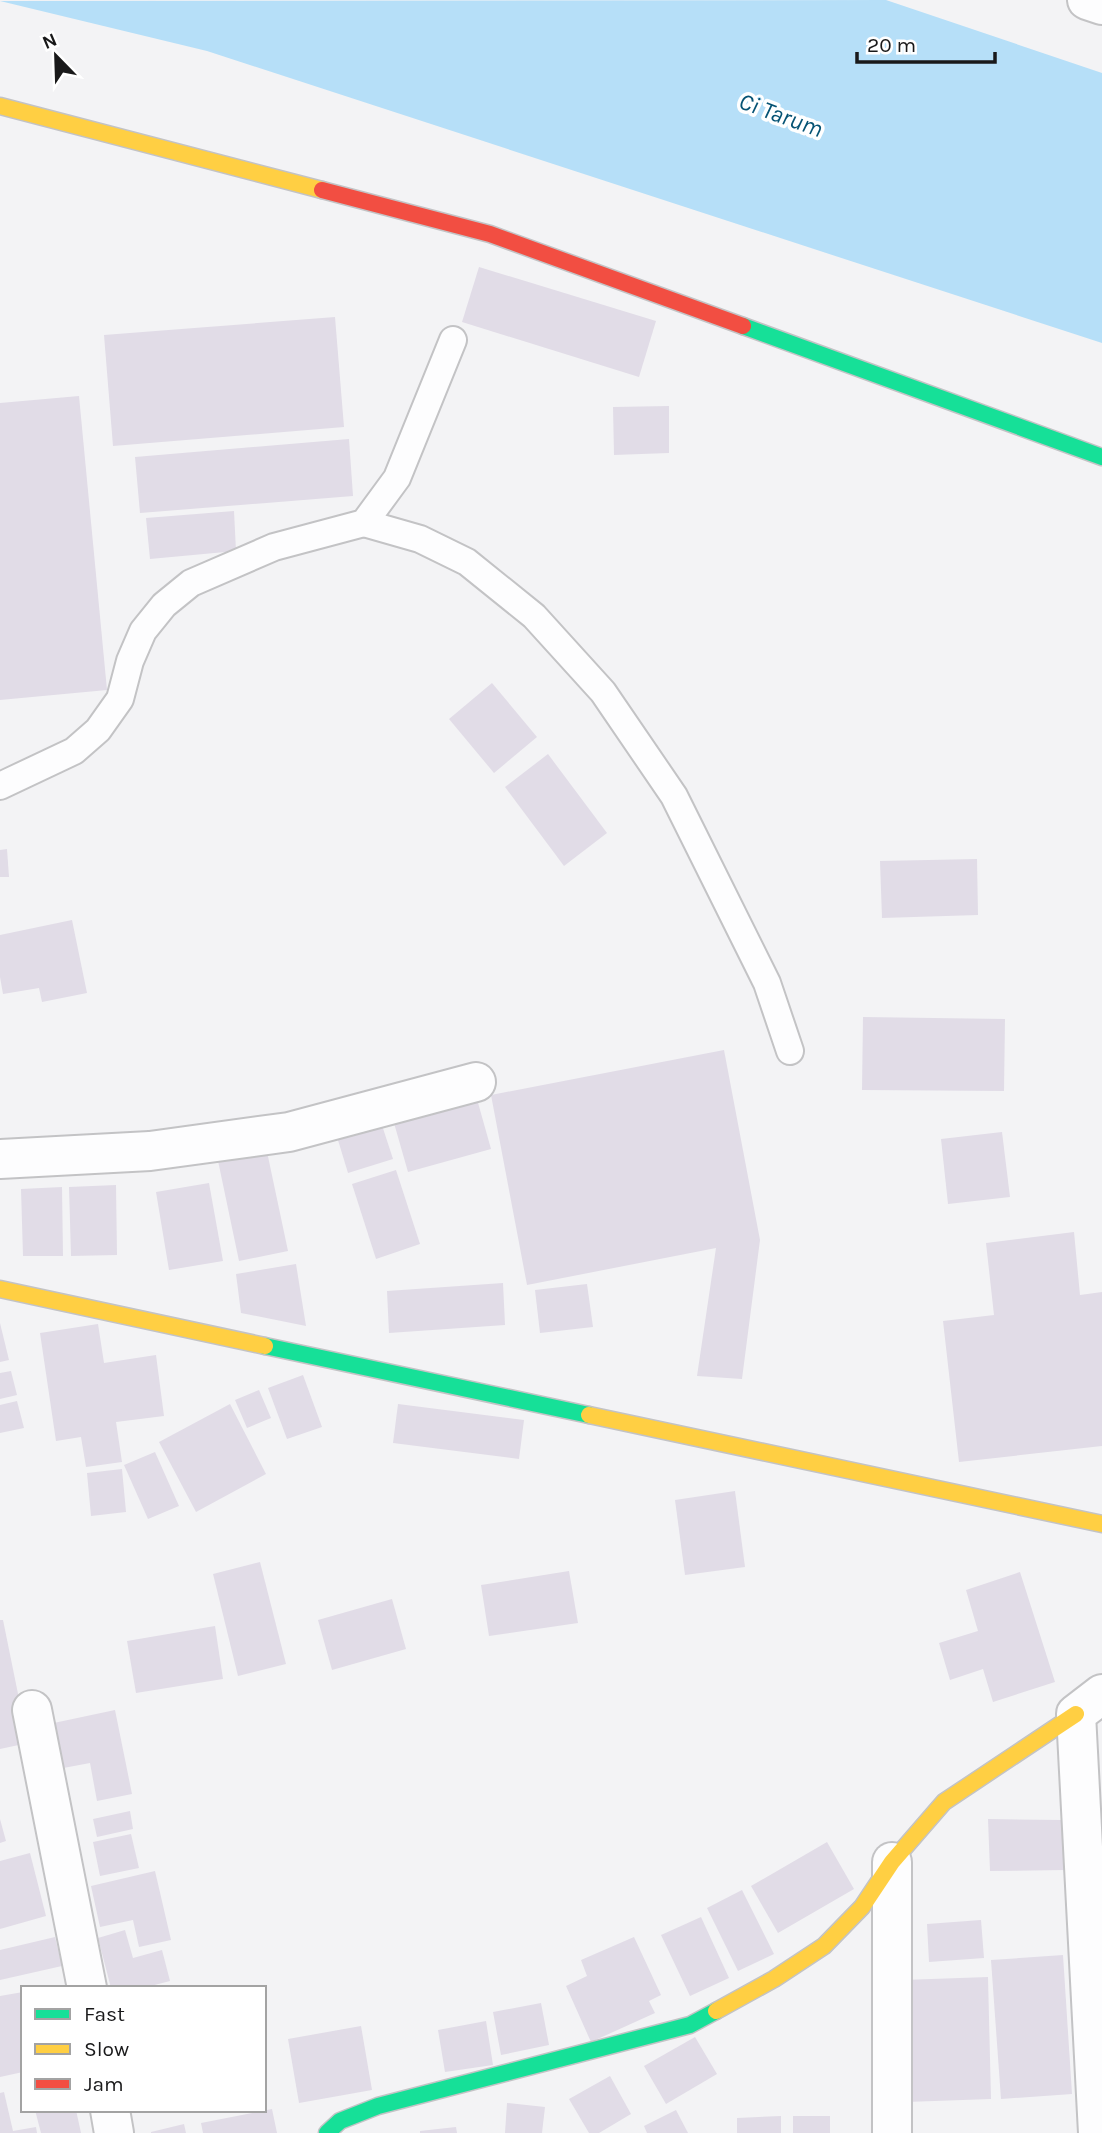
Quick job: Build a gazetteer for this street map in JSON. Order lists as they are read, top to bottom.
{
  "water": ["Ci Tarum"],
  "legend": ["Fast", "Slow", "Jam"],
  "scale_bar": "20 m",
  "north": "top left"
}
